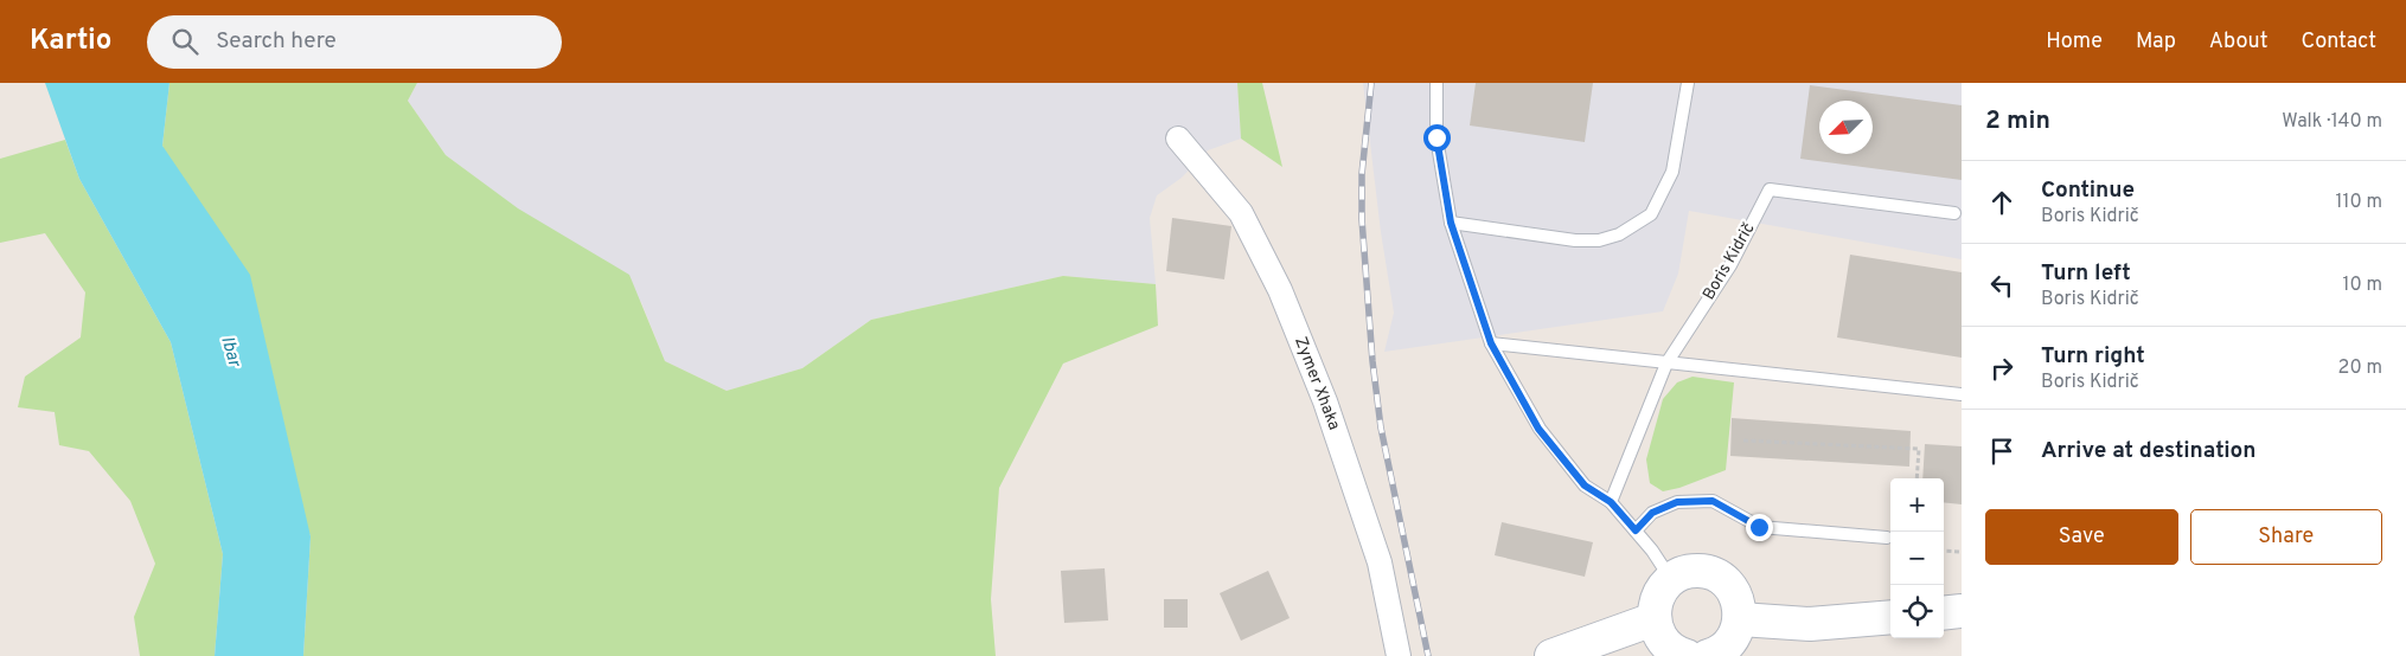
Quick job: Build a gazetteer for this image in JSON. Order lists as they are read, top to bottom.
{
  "streets": {
    "street": ["Zymer Xhaka"],
    "lane": ["Boris Kidrič"]
  },
  "water": ["Ibar"],
  "north": "bottom left",
  "page": {
    "header": "Kartio",
    "search": "Search here",
    "nav": [
      "Home",
      "Map",
      "About",
      "Contact"
    ],
    "heading": ["2 min", "Walk · 140 m"],
    "list": [
      ["Continue", "Boris Kidrič", "110 m"],
      ["Turn left", "Boris Kidrič", "10 m"],
      ["Turn right", "Boris Kidrič", "20 m"],
      "Arrive at destination"
    ],
    "map_buttons": ["+", "−"],
    "buttons": ["Save", "Share"]
  }
}
